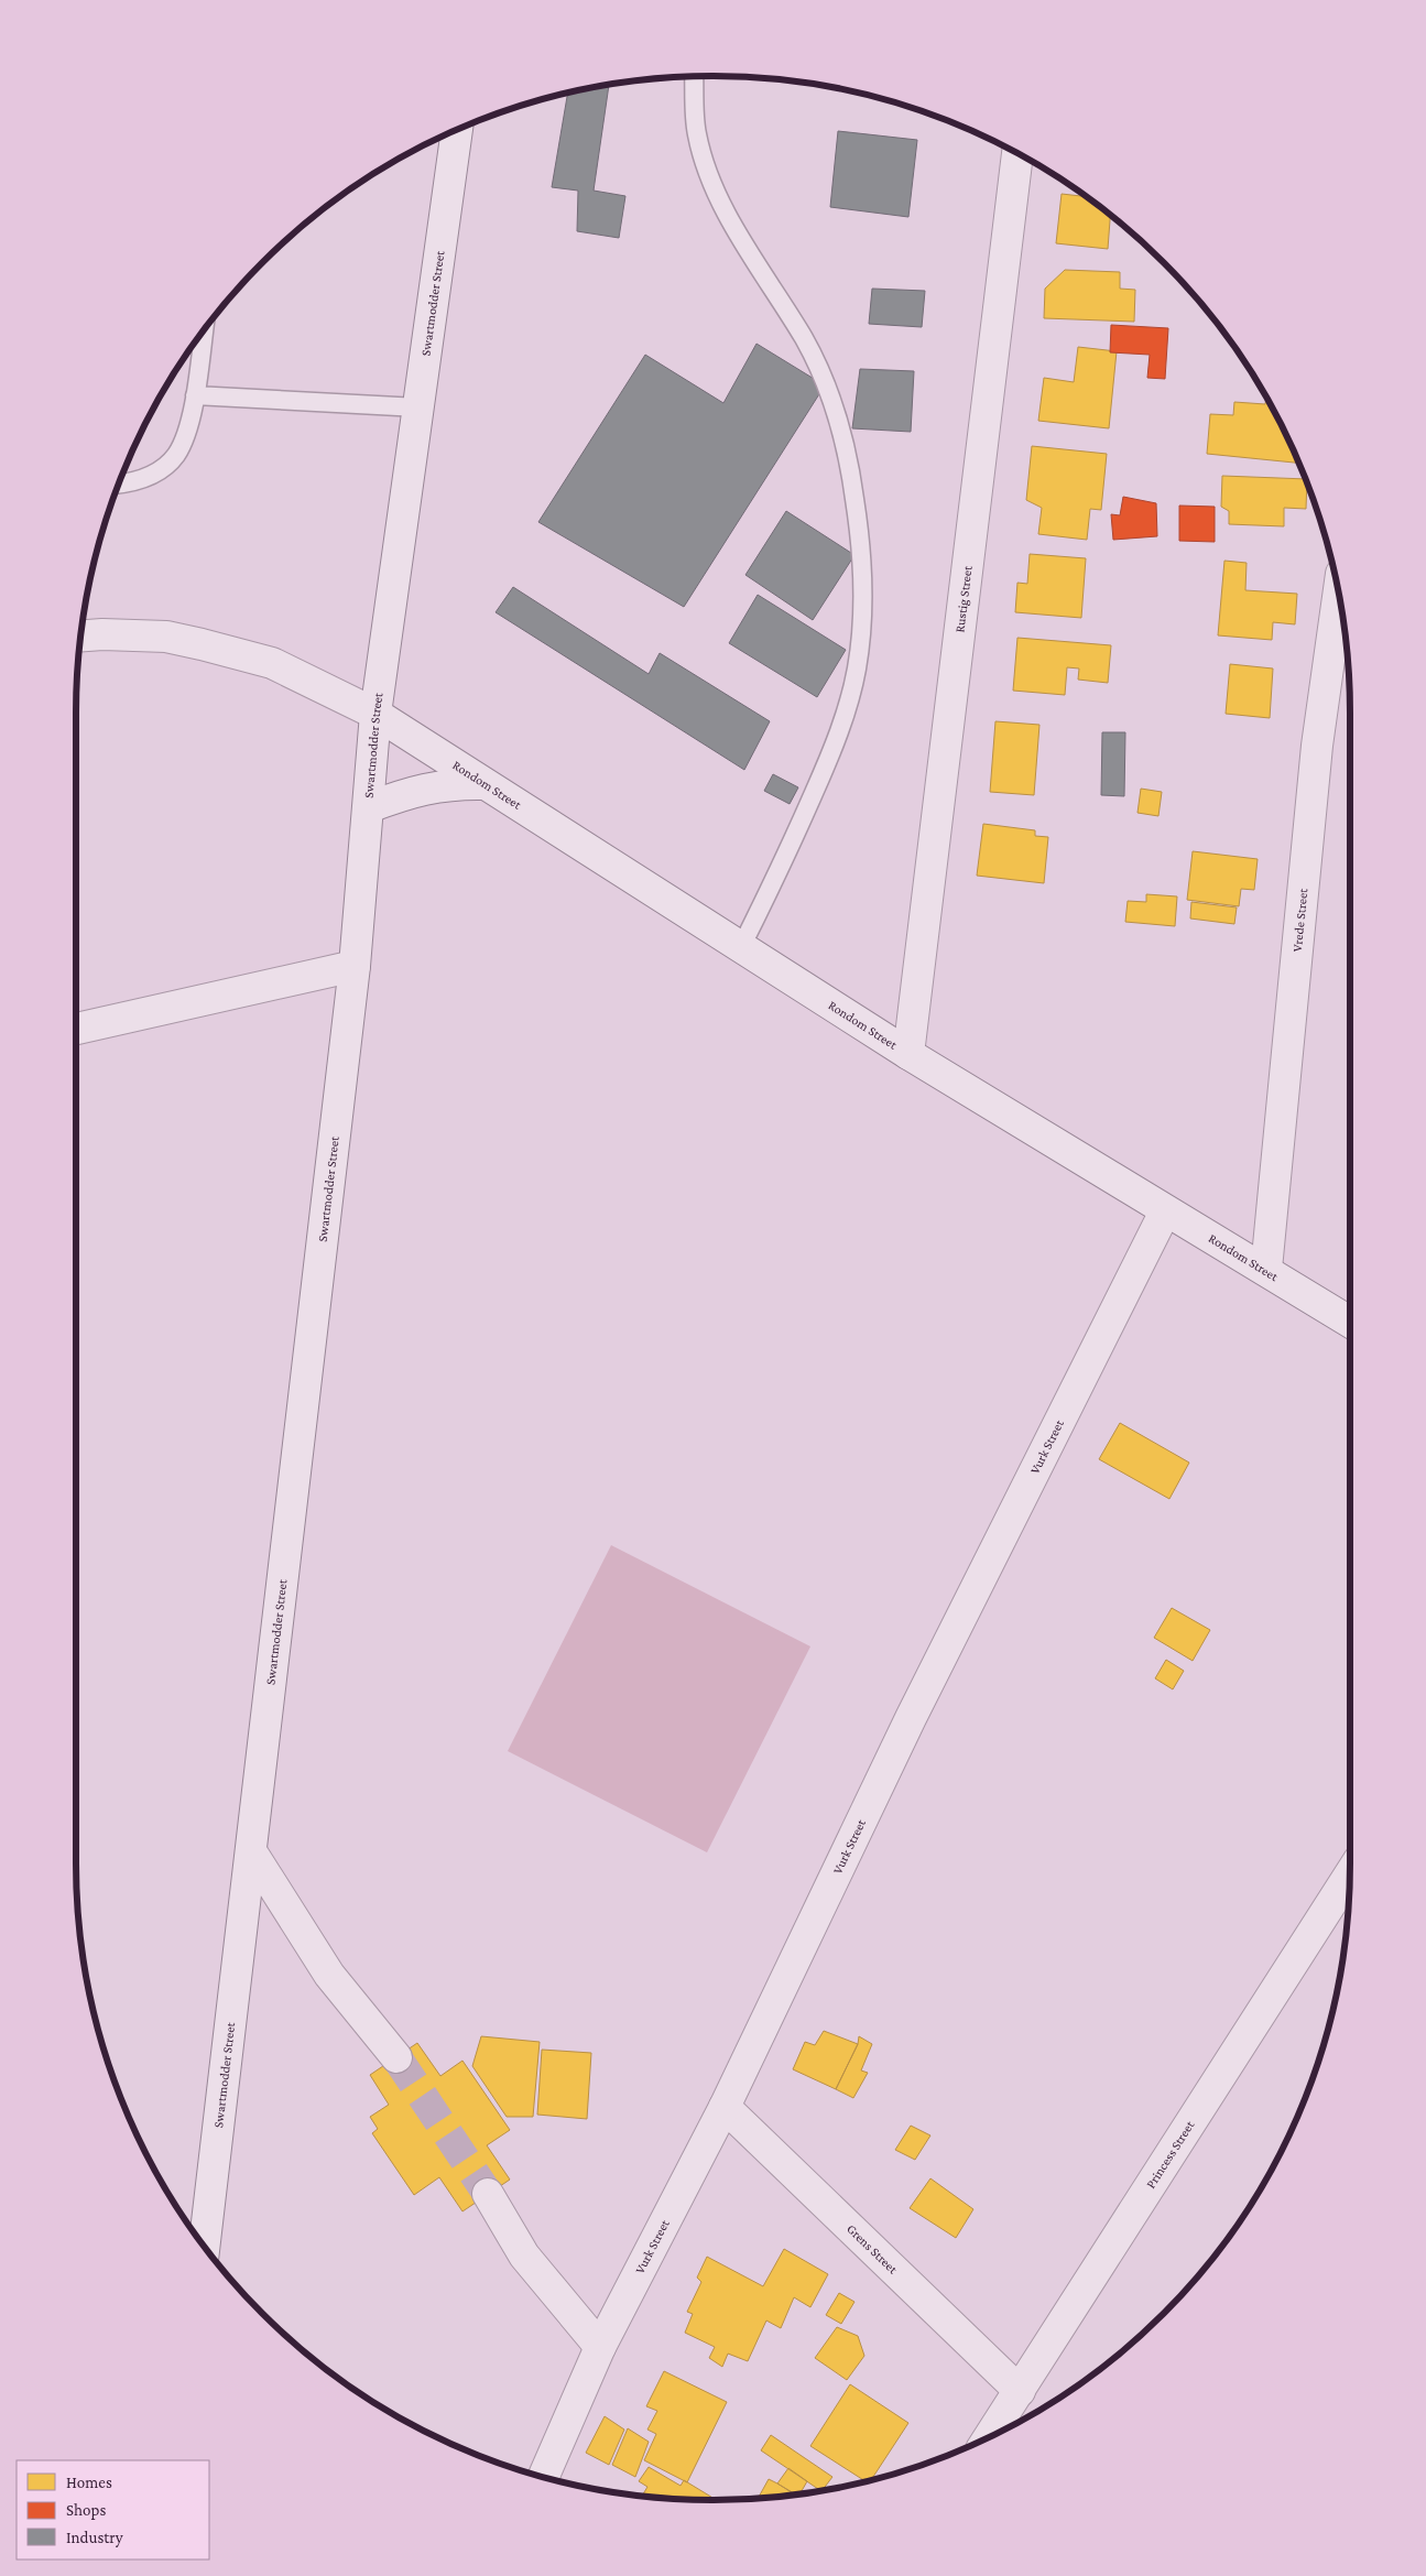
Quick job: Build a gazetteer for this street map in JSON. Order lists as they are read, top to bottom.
{
  "streets": {
    "street": [
      "Swartmodder Street",
      "Rustig Street",
      "Rondom Street",
      "Vrede Street",
      "Vurk Street",
      "Princess Street",
      "Grens Street"
    ]
  },
  "crossings": [
    ["Swartmodder Street", "Rondom Street"],
    ["Rustig Street", "Rondom Street"],
    ["Rondom Street", "Vrede Street"],
    ["Rondom Street", "Vurk Street"],
    ["Vurk Street", "Grens Street"],
    ["Princess Street", "Grens Street"]
  ],
  "legend": ["Homes", "Shops", "Industry"]
}
